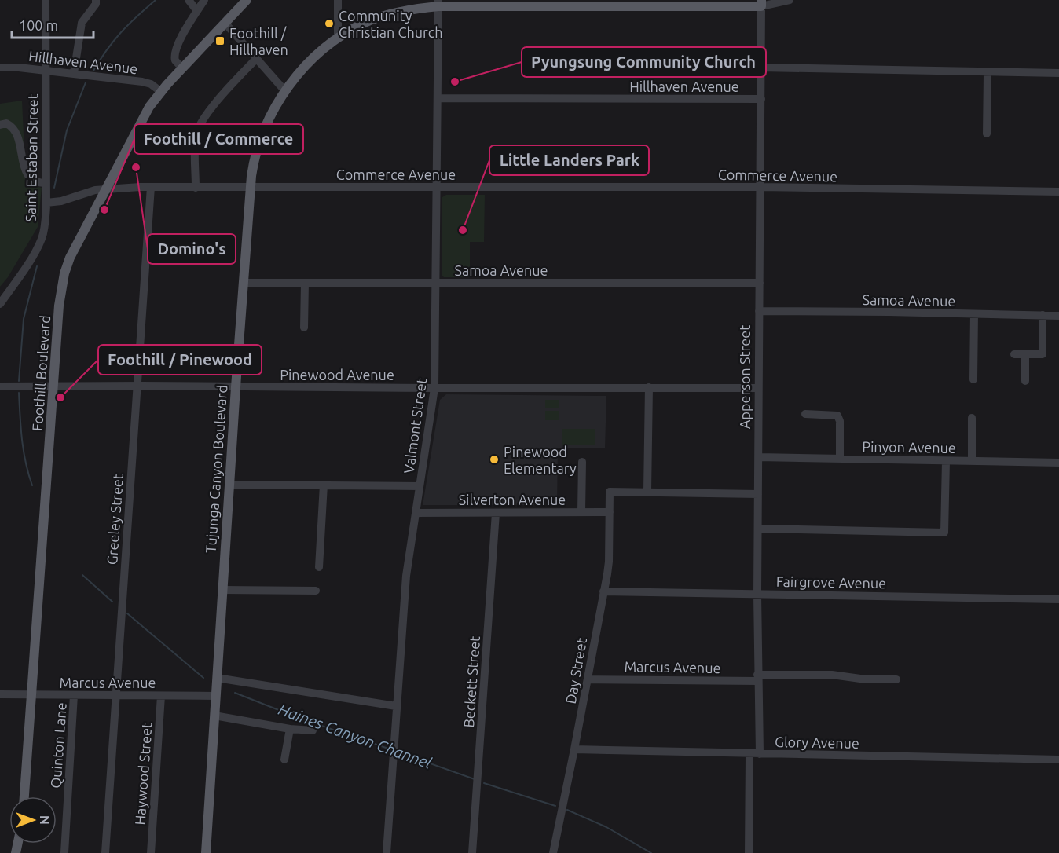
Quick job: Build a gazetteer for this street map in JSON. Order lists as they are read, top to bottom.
{
  "streets": {
    "main road": ["Foothill Boulevard", "Tujunga Canyon Boulevard"],
    "street": [
      "Hillhaven Avenue",
      "Saint Estaban Street",
      "Commerce Avenue",
      "Samoa Avenue",
      "Pinewood Avenue",
      "Apperson Street",
      "Valmont Street",
      "Pinyon Avenue",
      "Silverton Avenue",
      "Greeley Street",
      "Fairgrove Avenue",
      "Marcus Avenue",
      "Day Street",
      "Beckett Street",
      "Glory Avenue",
      "Quinton Lane",
      "Haywood Street"
    ]
  },
  "crossings": [
    ["Hillhaven Avenue", "Saint Estaban Street"],
    ["Hillhaven Avenue", "Foothill Boulevard"],
    ["Hillhaven Avenue", "Apperson Street"],
    ["Hillhaven Avenue", "Valmont Street"],
    ["Saint Estaban Street", "Commerce Avenue"],
    ["Commerce Avenue", "Foothill Boulevard"],
    ["Commerce Avenue", "Apperson Street"],
    ["Commerce Avenue", "Valmont Street"],
    ["Commerce Avenue", "Tujunga Canyon Boulevard"],
    ["Commerce Avenue", "Greeley Street"],
    ["Samoa Avenue", "Apperson Street"],
    ["Samoa Avenue", "Valmont Street"],
    ["Samoa Avenue", "Tujunga Canyon Boulevard"],
    ["Foothill Boulevard", "Pinewood Avenue"],
    ["Foothill Boulevard", "Marcus Avenue"],
    ["Pinewood Avenue", "Apperson Street"],
    ["Pinewood Avenue", "Valmont Street"],
    ["Pinewood Avenue", "Tujunga Canyon Boulevard"],
    ["Pinewood Avenue", "Greeley Street"],
    ["Apperson Street", "Pinyon Avenue"],
    ["Apperson Street", "Tujunga Canyon Boulevard"],
    ["Apperson Street", "Fairgrove Avenue"],
    ["Apperson Street", "Marcus Avenue"],
    ["Apperson Street", "Glory Avenue"],
    ["Valmont Street", "Tujunga Canyon Boulevard"],
    ["Valmont Street", "Silverton Avenue"],
    ["Tujunga Canyon Boulevard", "Marcus Avenue"],
    ["Silverton Avenue", "Day Street"],
    ["Silverton Avenue", "Beckett Street"],
    ["Greeley Street", "Marcus Avenue"],
    ["Fairgrove Avenue", "Day Street"],
    ["Marcus Avenue", "Day Street"],
    ["Marcus Avenue", "Quinton Lane"],
    ["Marcus Avenue", "Haywood Street"],
    ["Day Street", "Glory Avenue"]
  ],
  "water": ["Haines Canyon Channel"],
  "places": {
    "other": [
      "Community Christian Church",
      "Pyungsung Community Church",
      "Domino's",
      "Foothill / Commerce",
      "Little Landers Park",
      "Foothill / Pinewood",
      "Pinewood Elementary"
    ],
    "transit": ["Foothill / Hillhaven"]
  },
  "scale_bar": "100 m",
  "north": "right"
}
